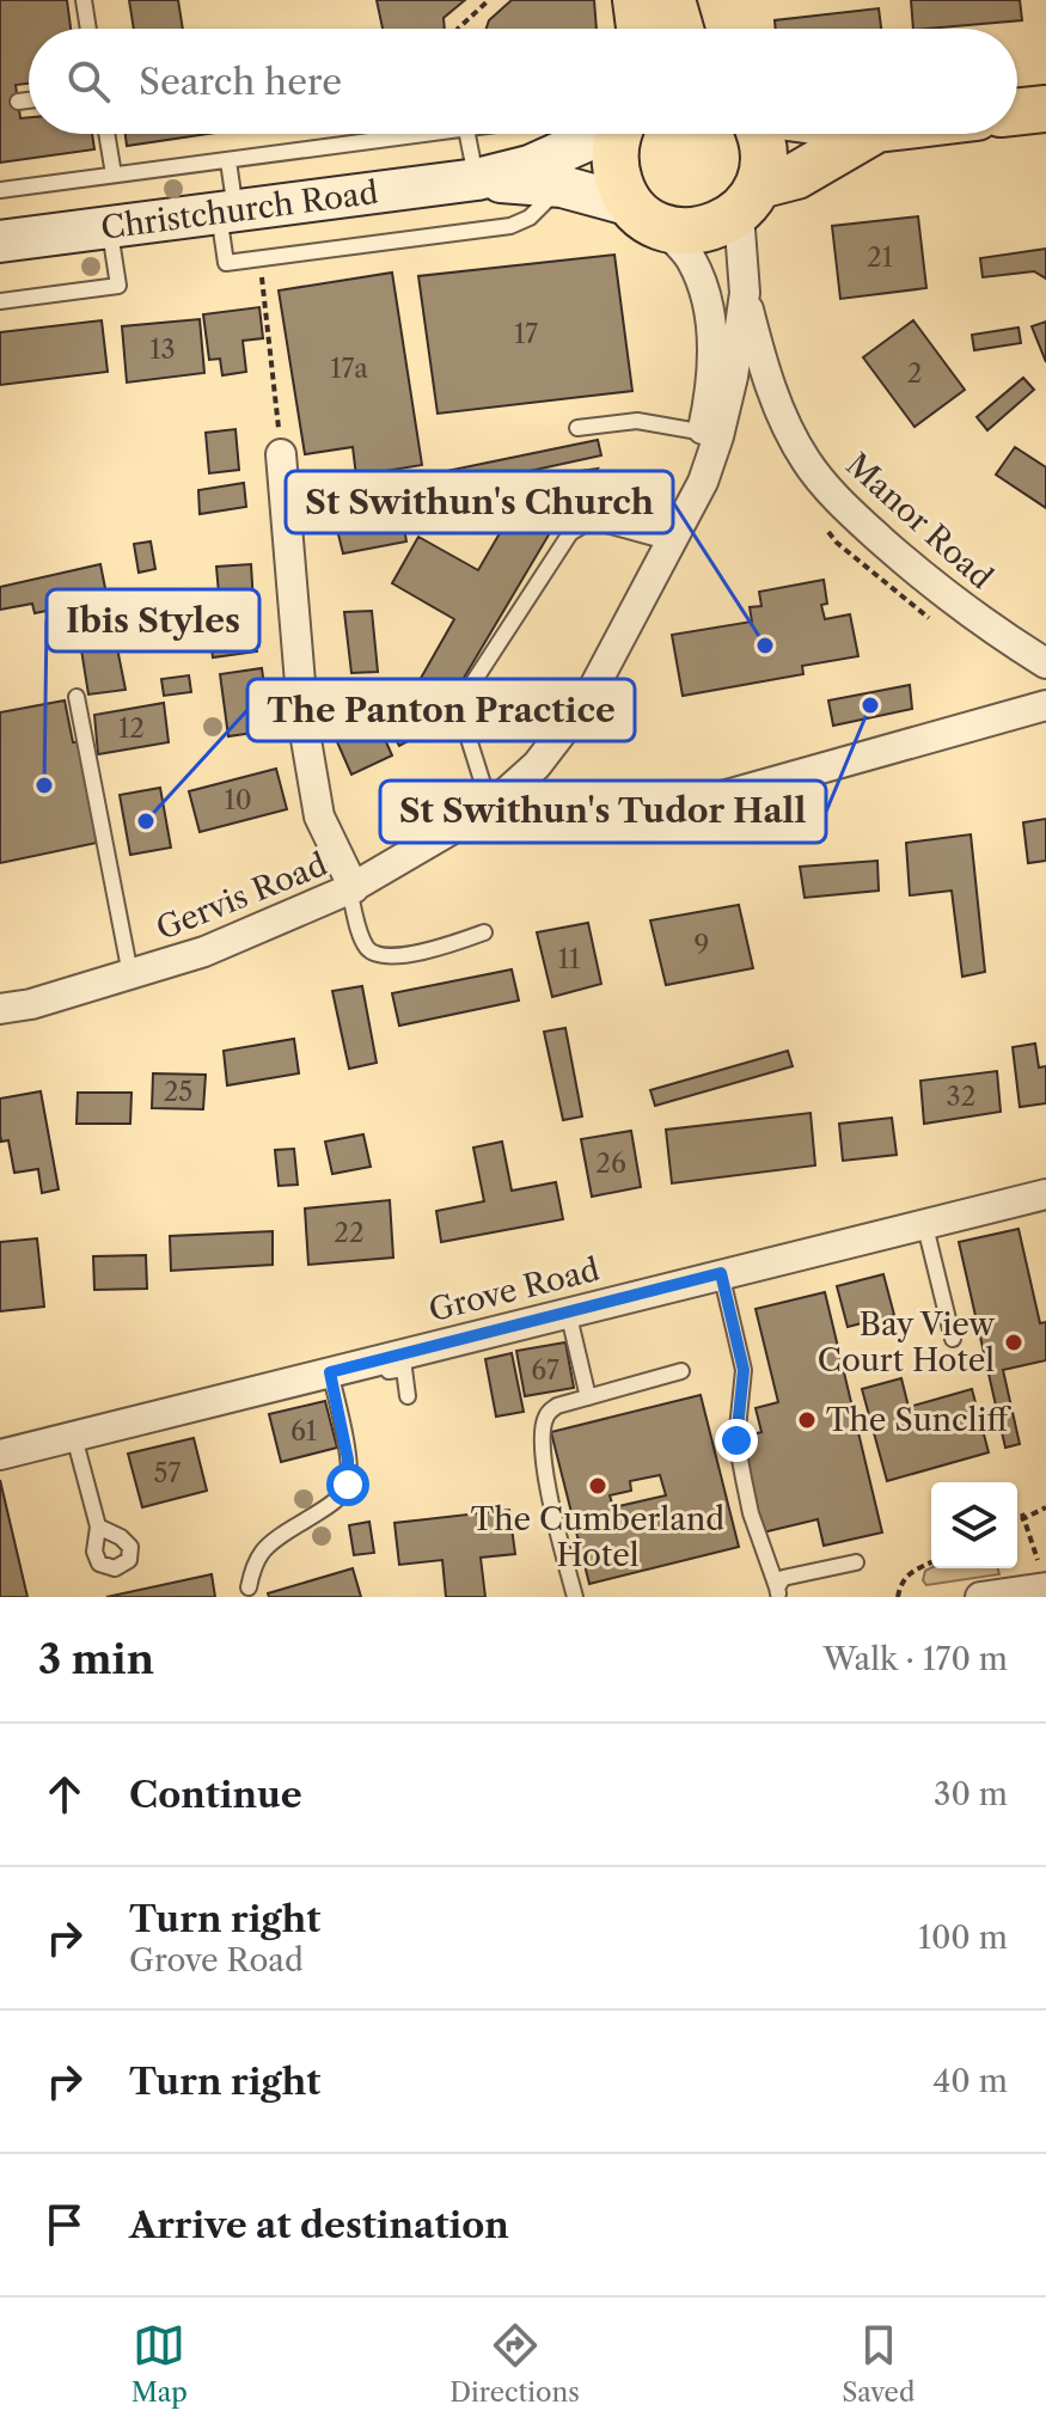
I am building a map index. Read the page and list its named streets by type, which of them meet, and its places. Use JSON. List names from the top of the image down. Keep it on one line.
{"streets":{"main road":["Christchurch Road"],"street":["Manor Road","Gervis Road","Grove Road"]},"crossings":[["Christchurch Road","Gervis Road"],["Manor Road","Gervis Road"]],"places":["St Swithun's Church","St Swithun's Tudor Hall","Ibis Styles","The Panton Practice","Bay View Court Hotel","The Suncliff","The Cumberland Hotel"],"house_numbers":["21","17","13","17a","2","12","10","9","11","25","32","26","22","67","61","57"],"page":{"search":"Search here","heading":["3 min","Walk · 170 m"],"list":[["Continue","30 m"],["Turn right","Grove Road","100 m"],["Turn right","40 m"],"Arrive at destination"],"nav":["Map","Directions","Saved"]}}
